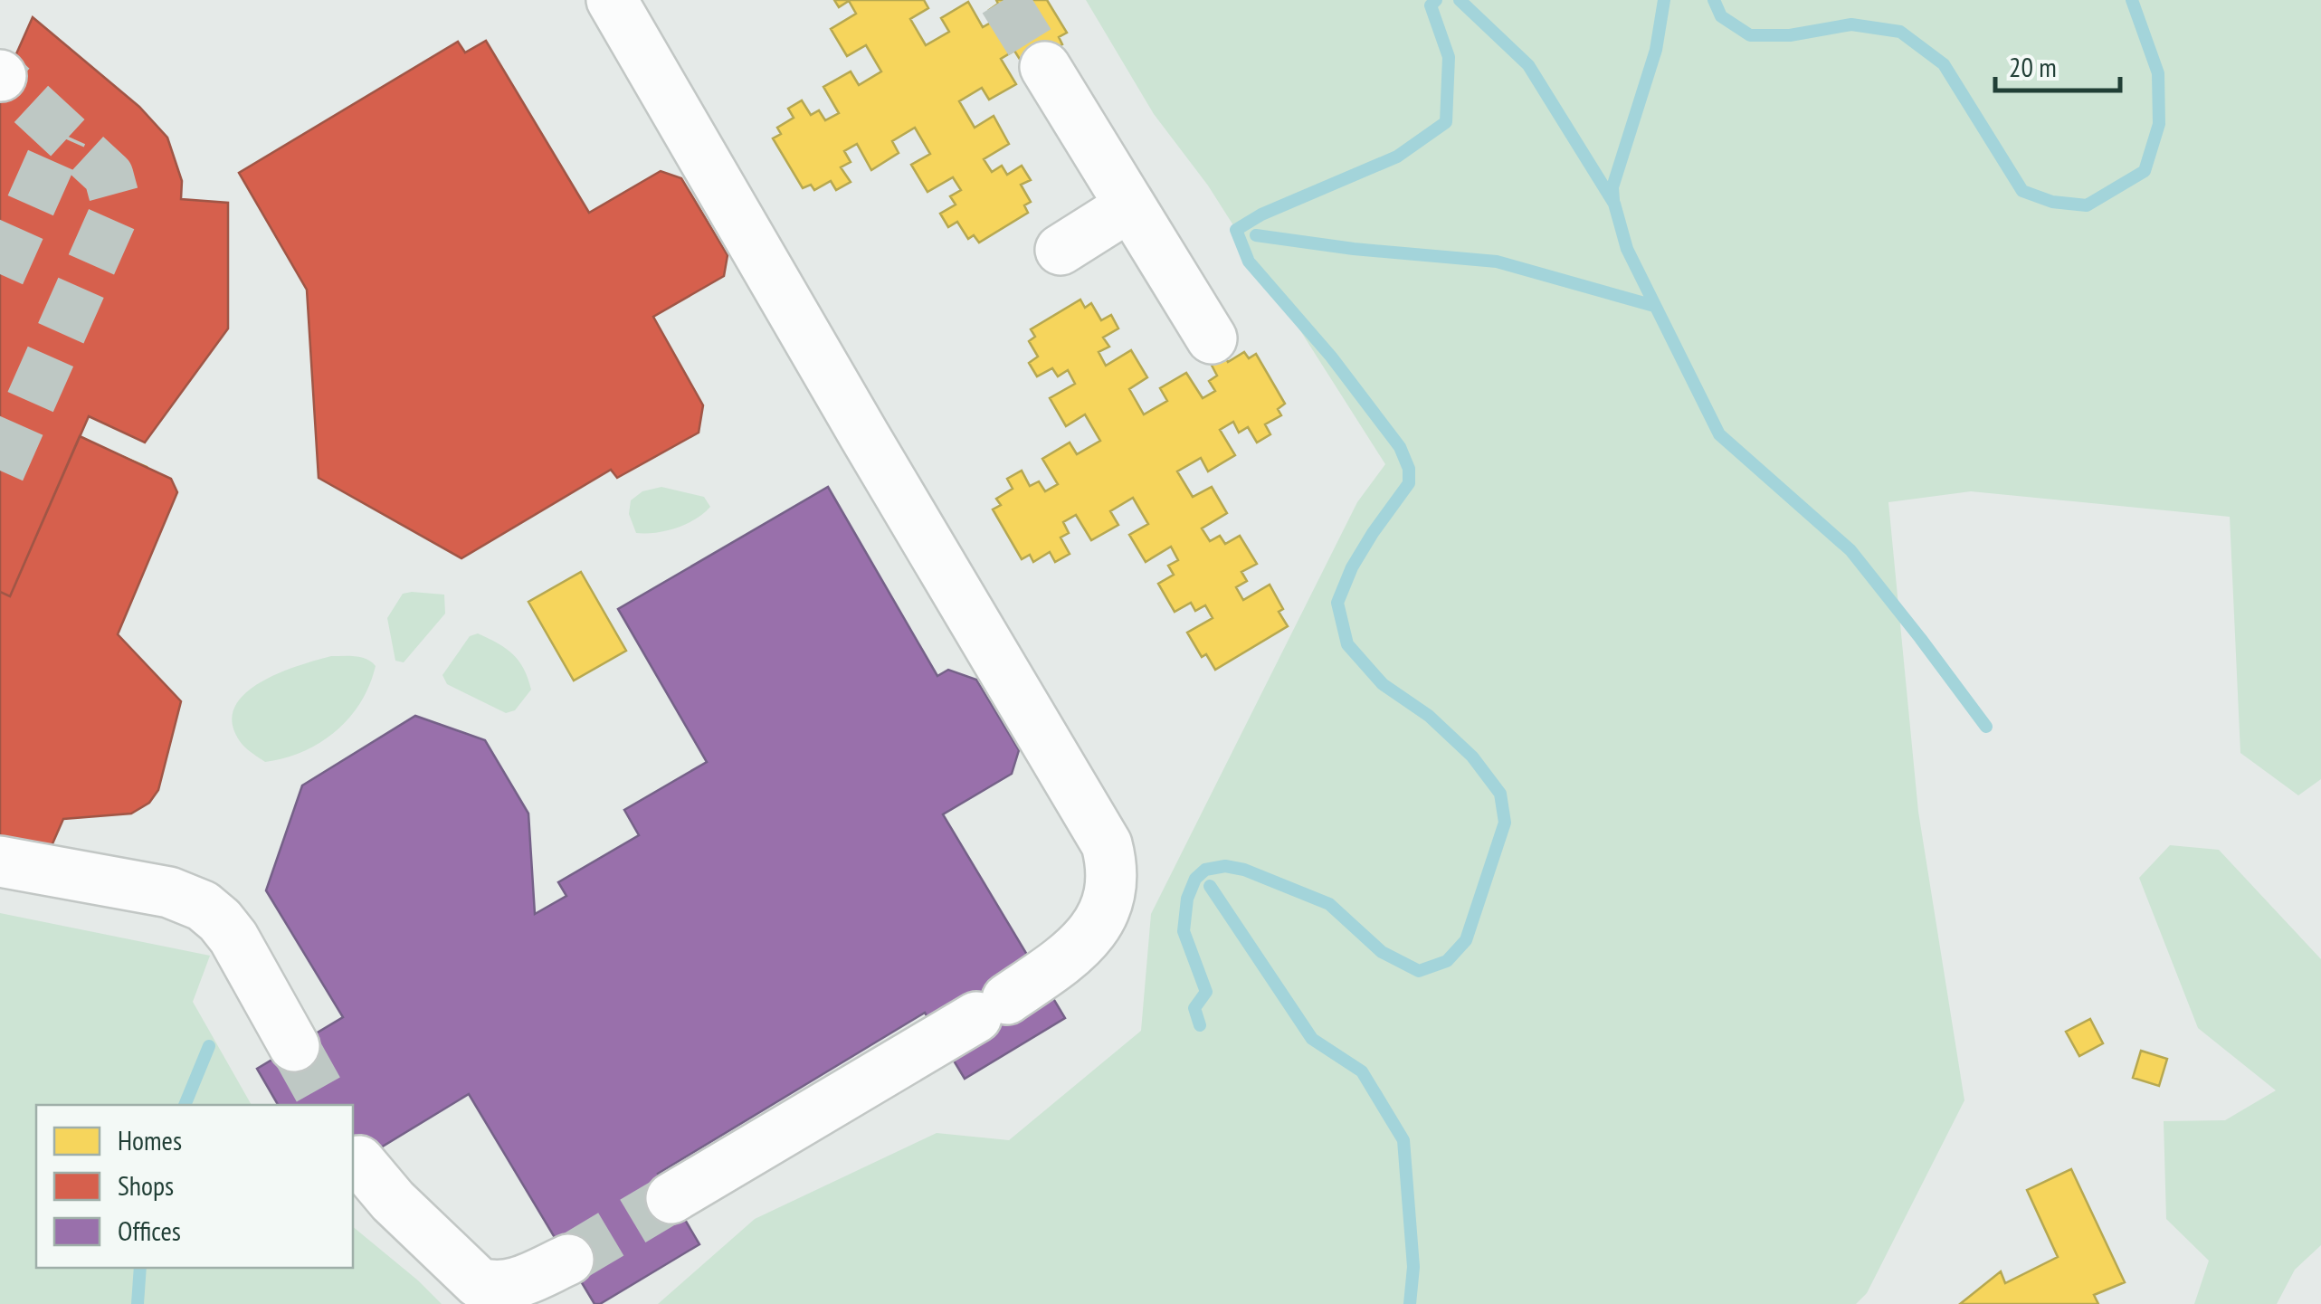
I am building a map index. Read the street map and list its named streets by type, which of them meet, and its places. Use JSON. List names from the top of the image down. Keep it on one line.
{"legend":["Homes","Shops","Offices"],"scale_bar":"20 m"}
